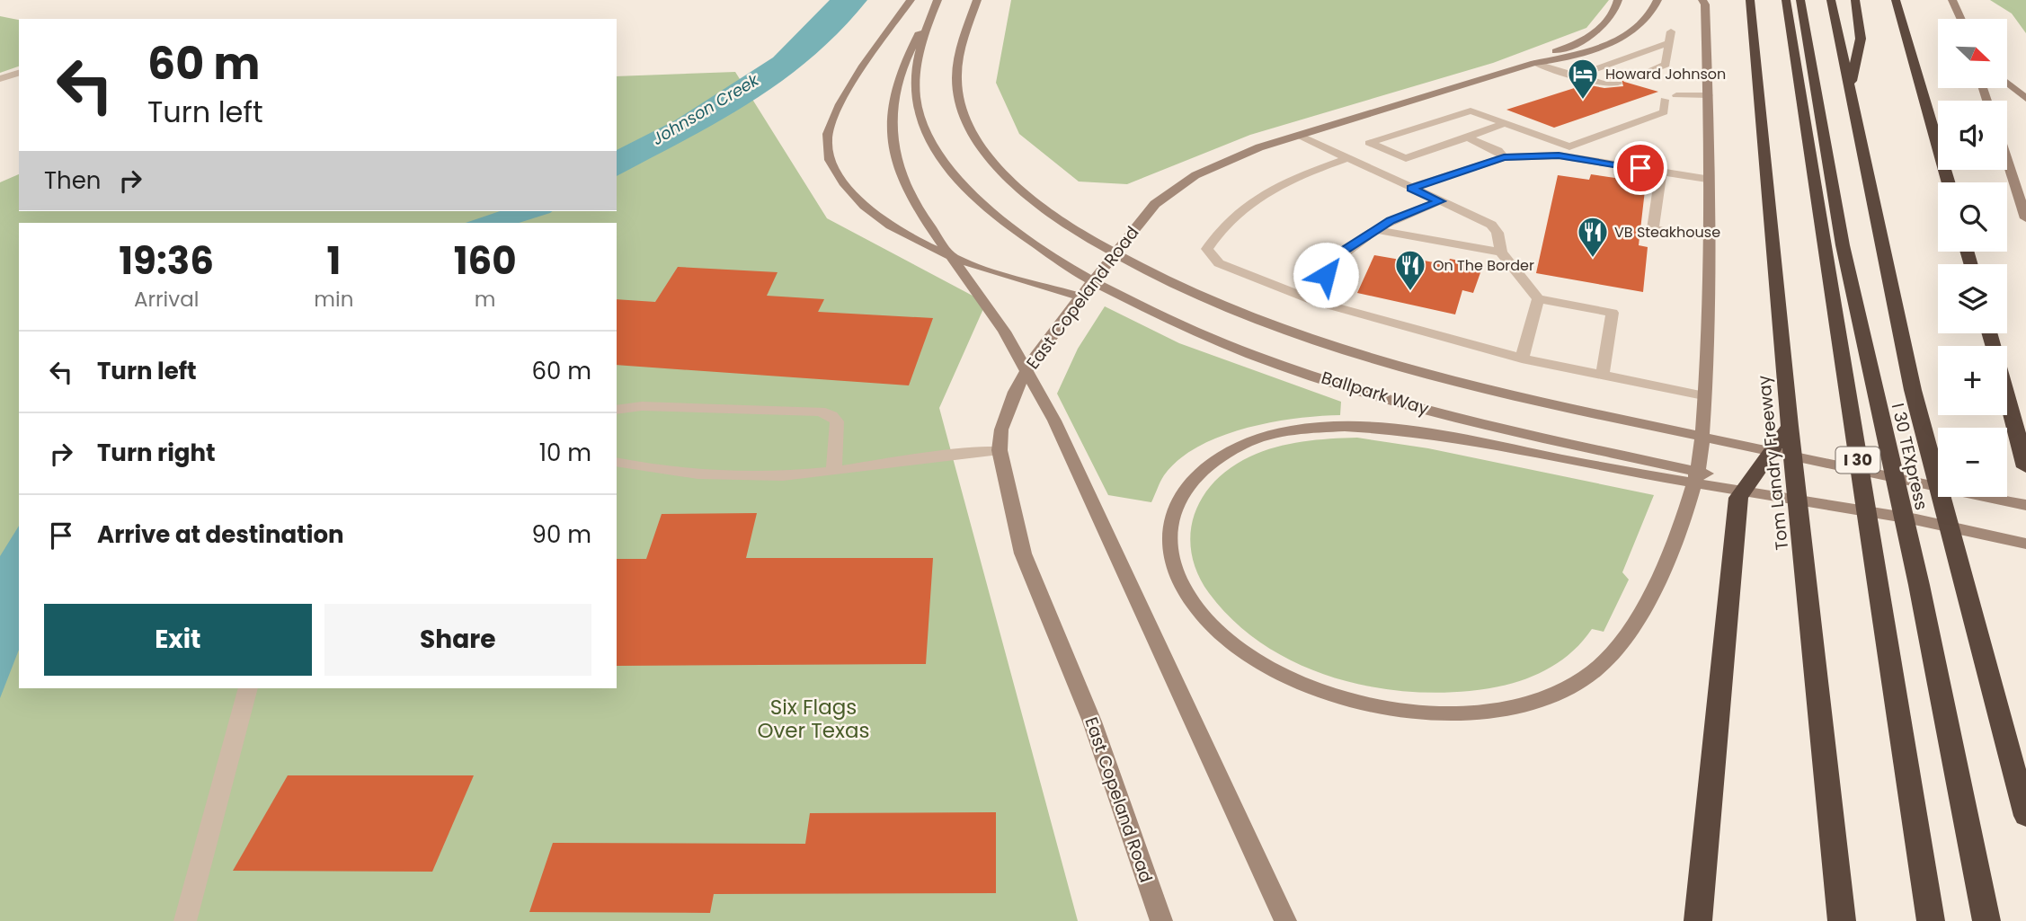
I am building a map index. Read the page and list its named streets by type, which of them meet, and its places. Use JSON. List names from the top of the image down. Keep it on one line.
{"streets":{"highway":["I 30 TEXpress","I 30","Tom Landry Freeway"],"main road":["East Copeland Road","Ballpark Way"]},"water":["Johnson Creek"],"parks":["Six Flags Over Texas"],"places":{"hotel":["Howard Johnson"],"restaurant":["VB Steakhouse","On The Border"]},"north":"bottom right","page":{"map_buttons":["+","−"],"turn":["60 m","Turn left"],"then":"Then","eta":["19:36","Arrival","1","min","160","m"],"list":[{"name":"Turn left","value":"60 m"},{"name":"Turn right","value":"10 m"},{"name":"Arrive at destination","value":"90 m"}],"buttons":["Exit","Share"]}}
